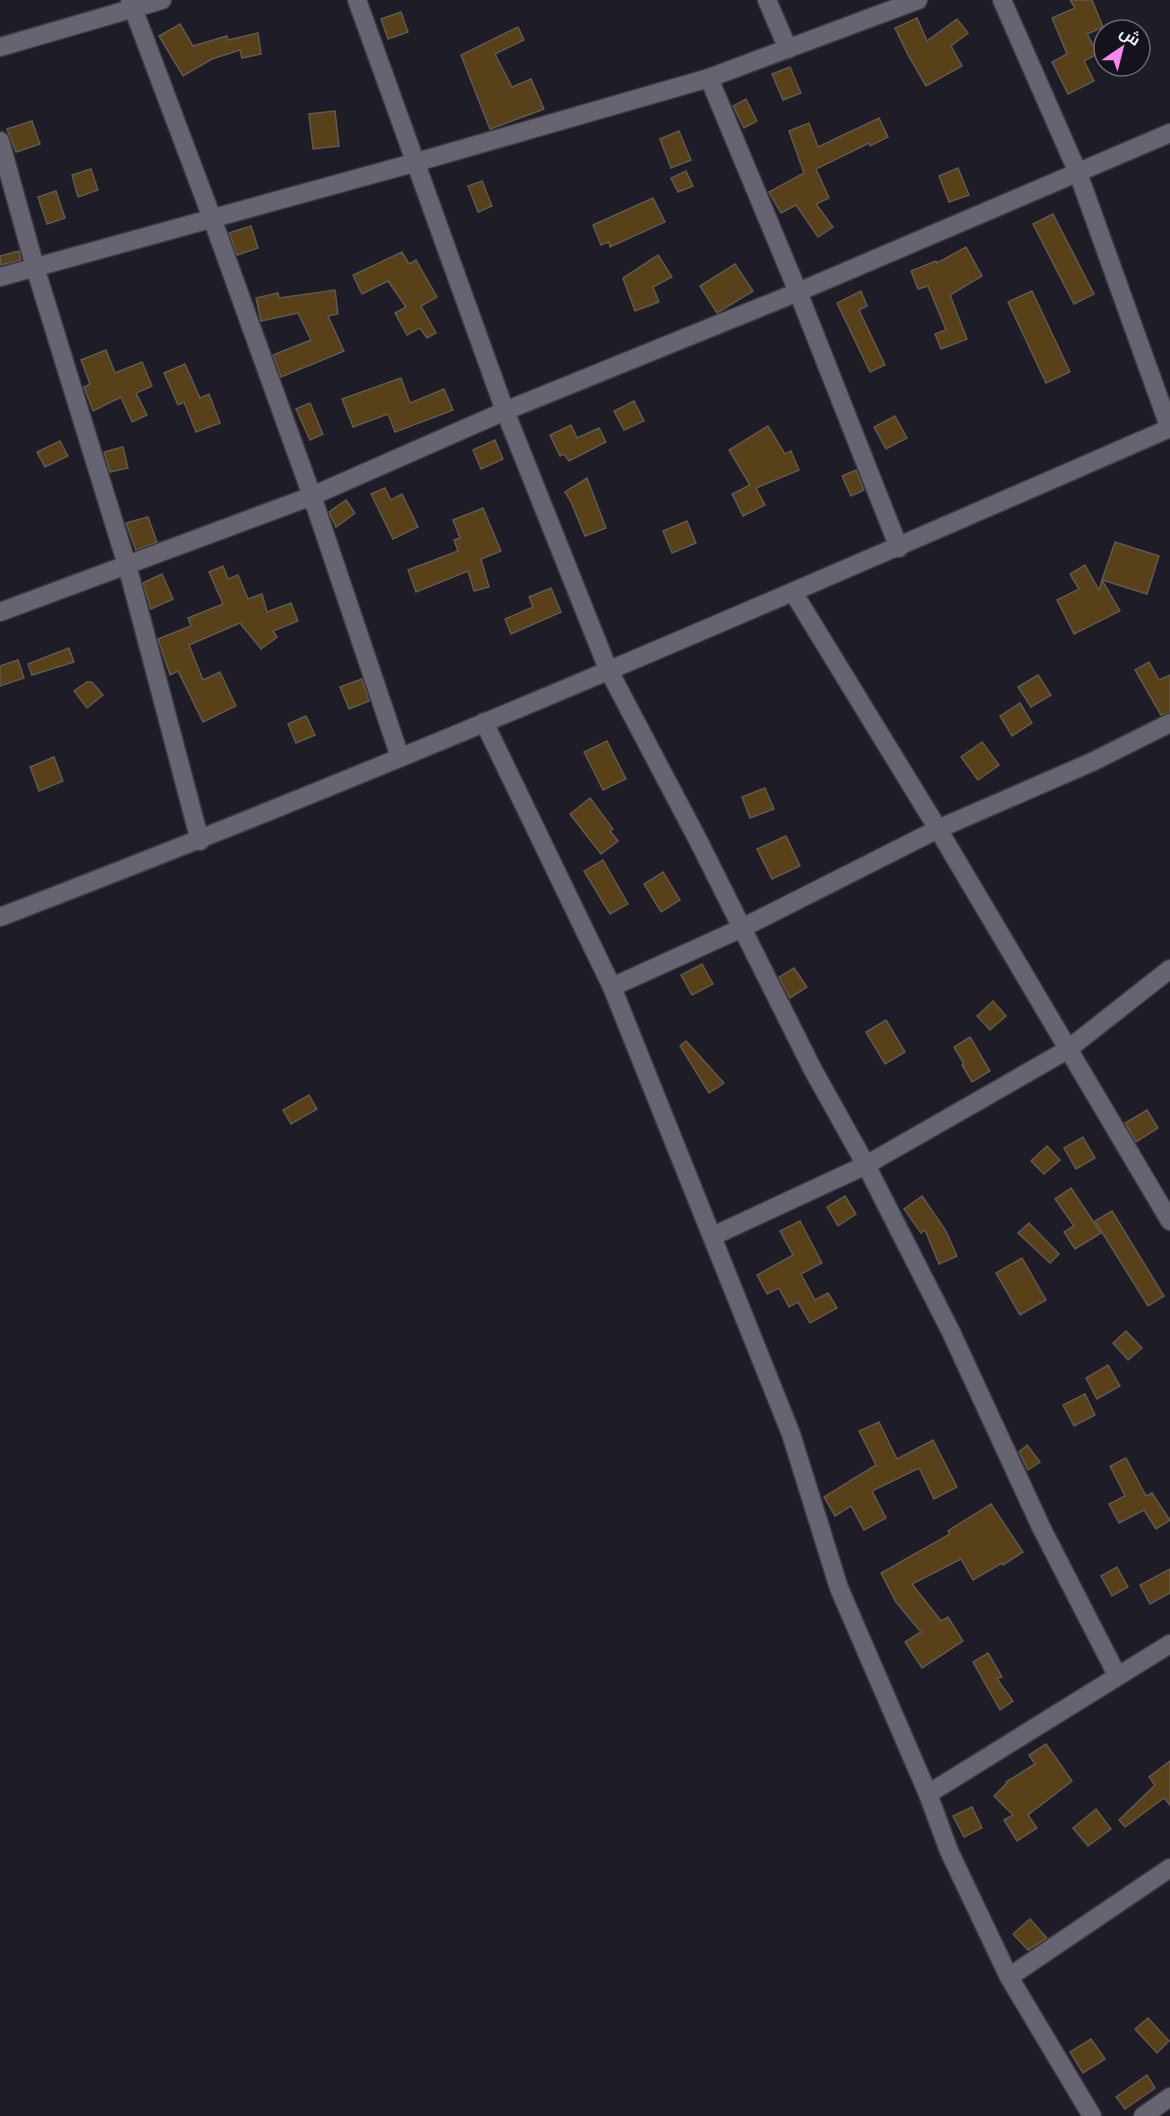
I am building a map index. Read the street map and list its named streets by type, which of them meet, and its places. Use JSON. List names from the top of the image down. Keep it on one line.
{"north":"top right"}
